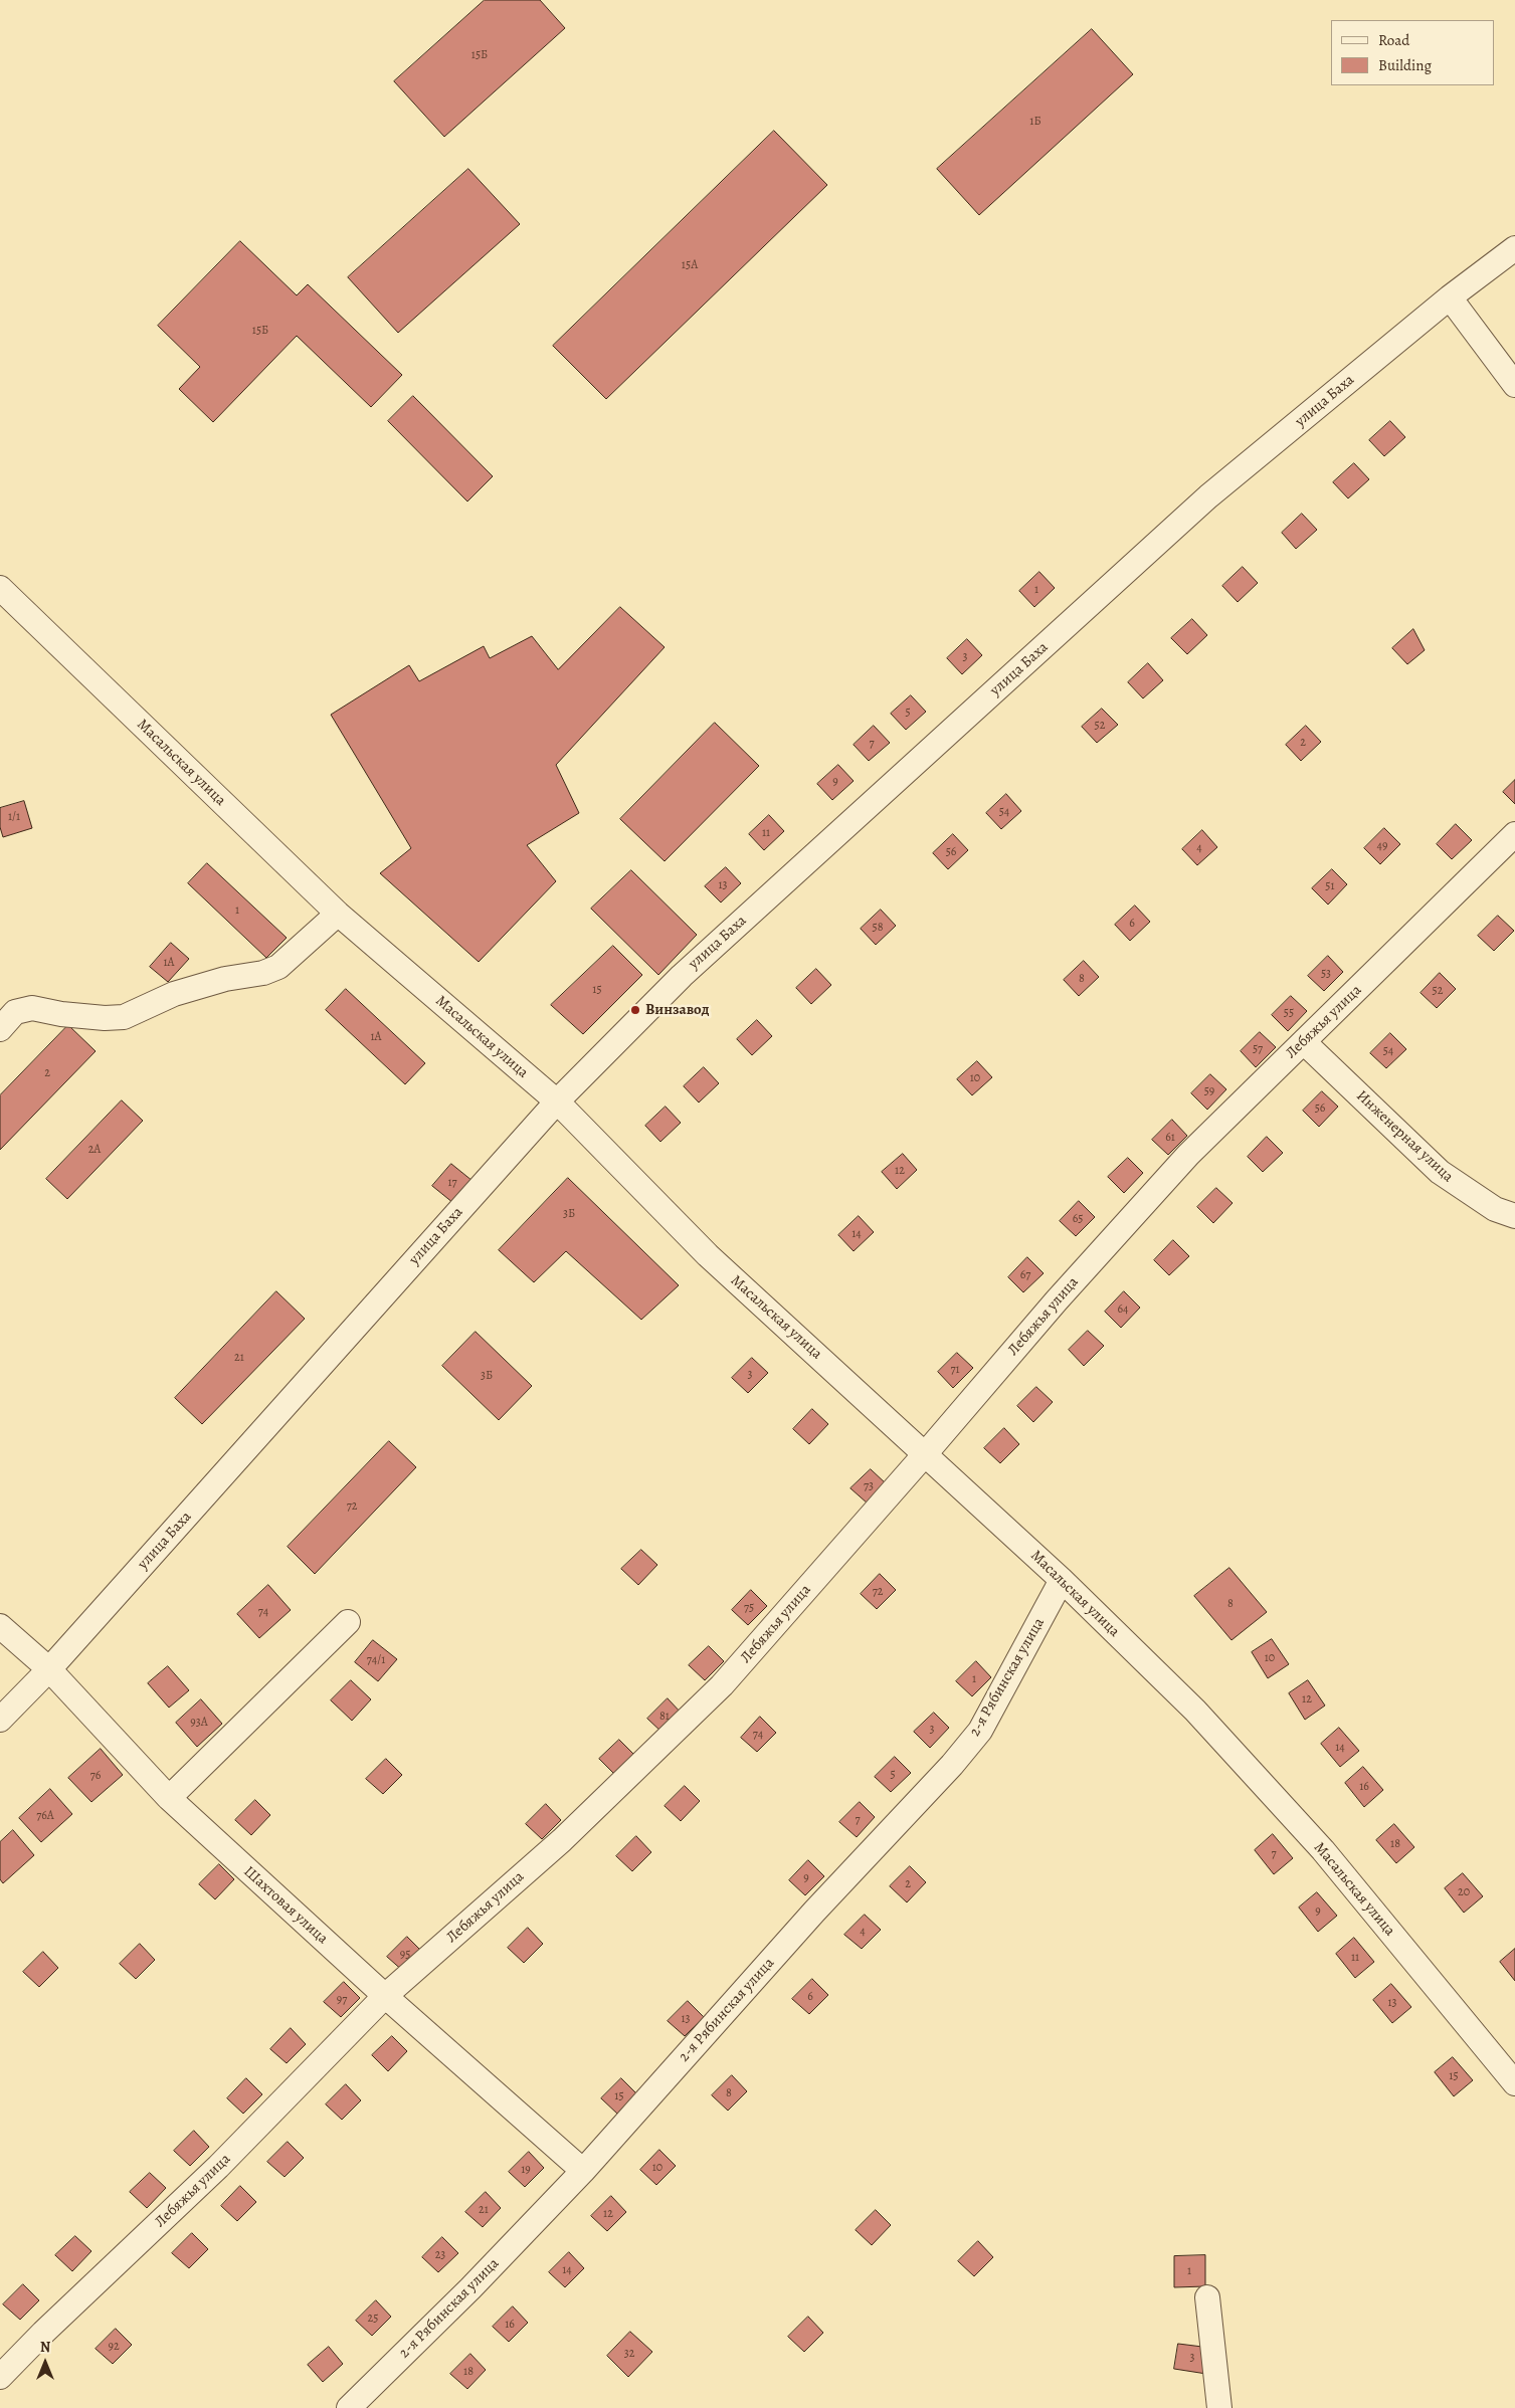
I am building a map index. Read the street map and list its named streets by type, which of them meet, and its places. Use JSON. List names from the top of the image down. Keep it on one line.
{"streets":{"street":["улица Баха","Масальская улица","Лебяжья улица","Инженерная улица","2-я Рябинская улица","Шахтовая улица"]},"crossings":[["улица Баха","Масальская улица"],["улица Баха","Шахтовая улица"],["Масальская улица","Лебяжья улица"],["Масальская улица","2-я Рябинская улица"],["Лебяжья улица","Инженерная улица"],["Лебяжья улица","Шахтовая улица"],["2-я Рябинская улица","Шахтовая улица"]],"places":["Винзавод"],"house_numbers":["15Б","1Б","15А","15Б","1","3","5","52","2","7","9","54","1/1","11","49","4","56","13","51","1","6","58","1А","53","8","15","52","55","1А","57","54","2","10","59","56","61","2А","12","17","3Б","65","14","67","64","21","71","3","3Б","73","72","72","8","75","74","10","74/1","1","12","81","93А","3","74","14","5","76","16","76А","7","18","7","9","2","20","9","4","95","11","6","97","13","13","15","8","15","10","19","21","12","23","14","1","25","16","92","32","3","18"],"legend":["Road","Building"],"north":"top"}
